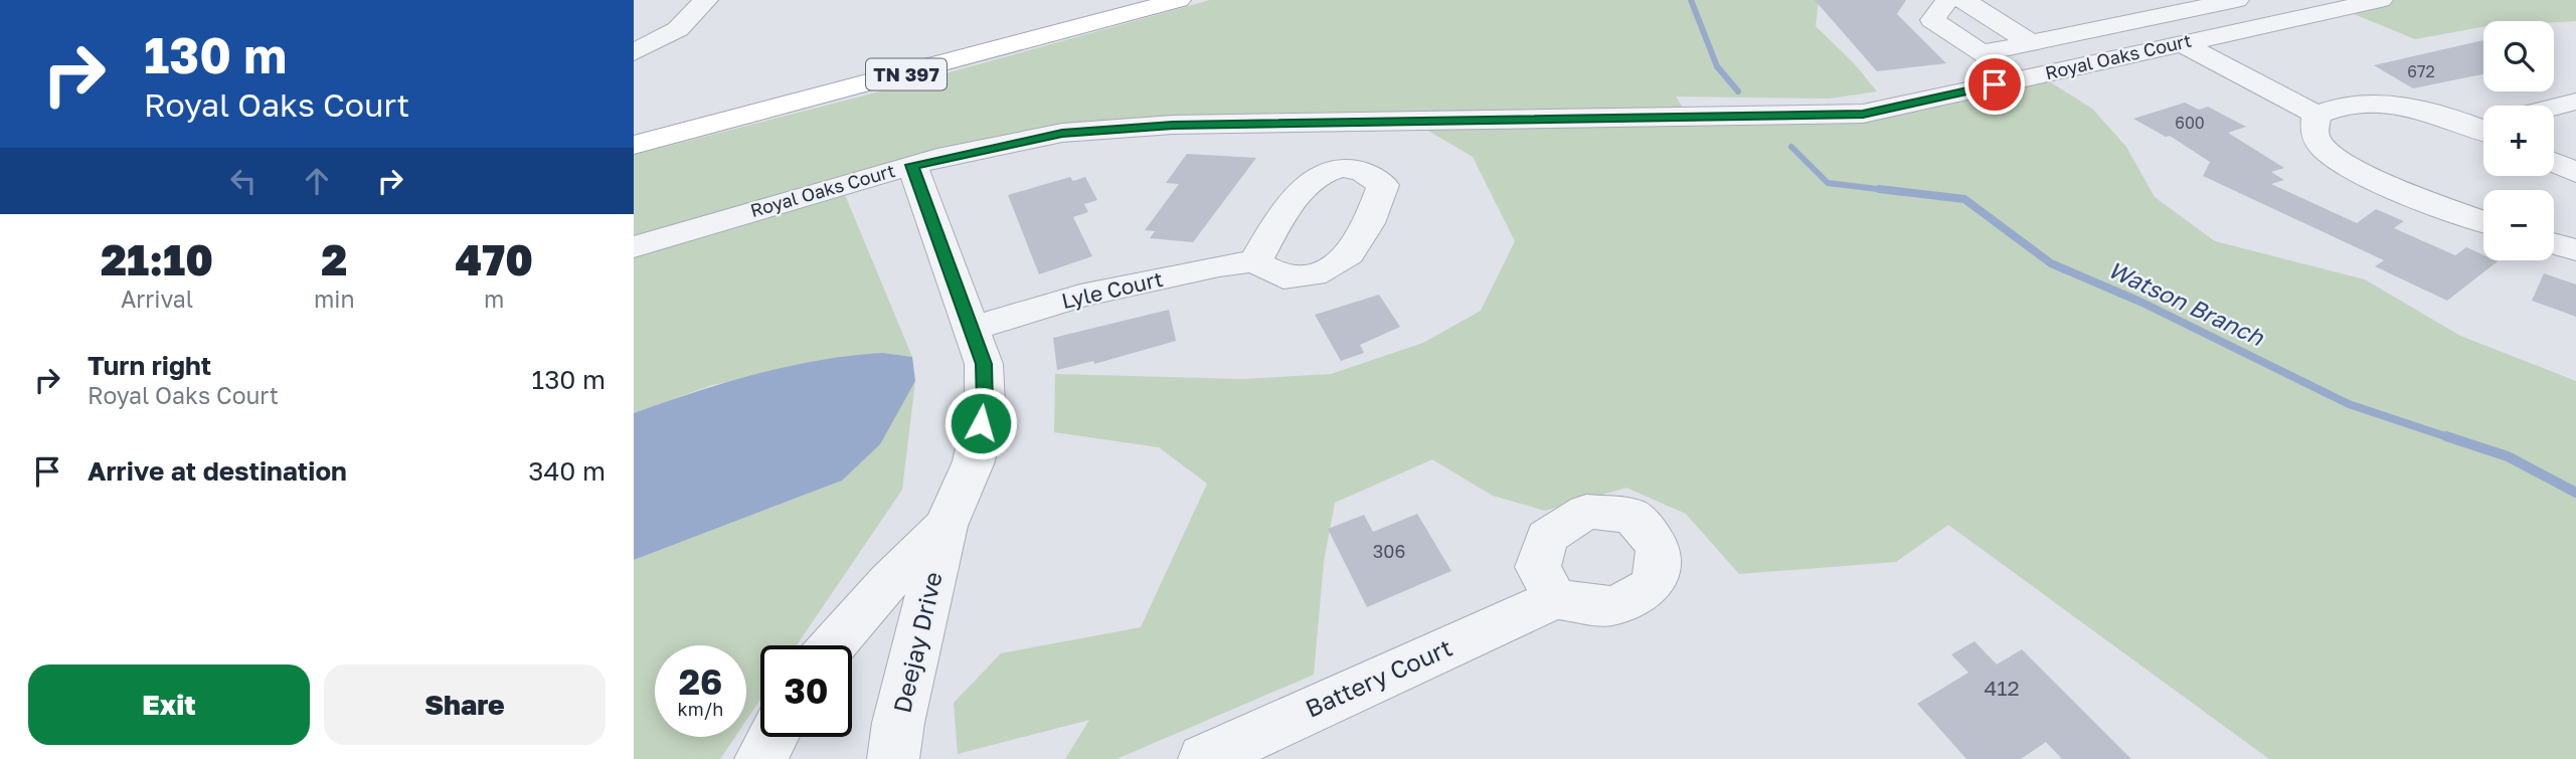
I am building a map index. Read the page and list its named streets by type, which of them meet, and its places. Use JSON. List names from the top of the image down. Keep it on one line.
{"streets":{"main road":["TN 397"],"street":["Royal Oaks Court","Lyle Court","Deejay Drive","Battery Court"]},"crossings":[["Royal Oaks Court","Deejay Drive"],["Lyle Court","Deejay Drive"]],"water":["Watson Branch"],"house_numbers":["672","600","306","412"],"page":{"turn":["130 m","Royal Oaks Court"],"map_buttons":["+","−"],"eta":["21:10","Arrival","2","min","470","m"],"list":[{"name":"Turn right","note":"Royal Oaks Court","value":"130 m"},{"name":"Arrive at destination","value":"340 m"}],"speed":"26 km/h","limit":"30","buttons":["Exit","Share"]}}
